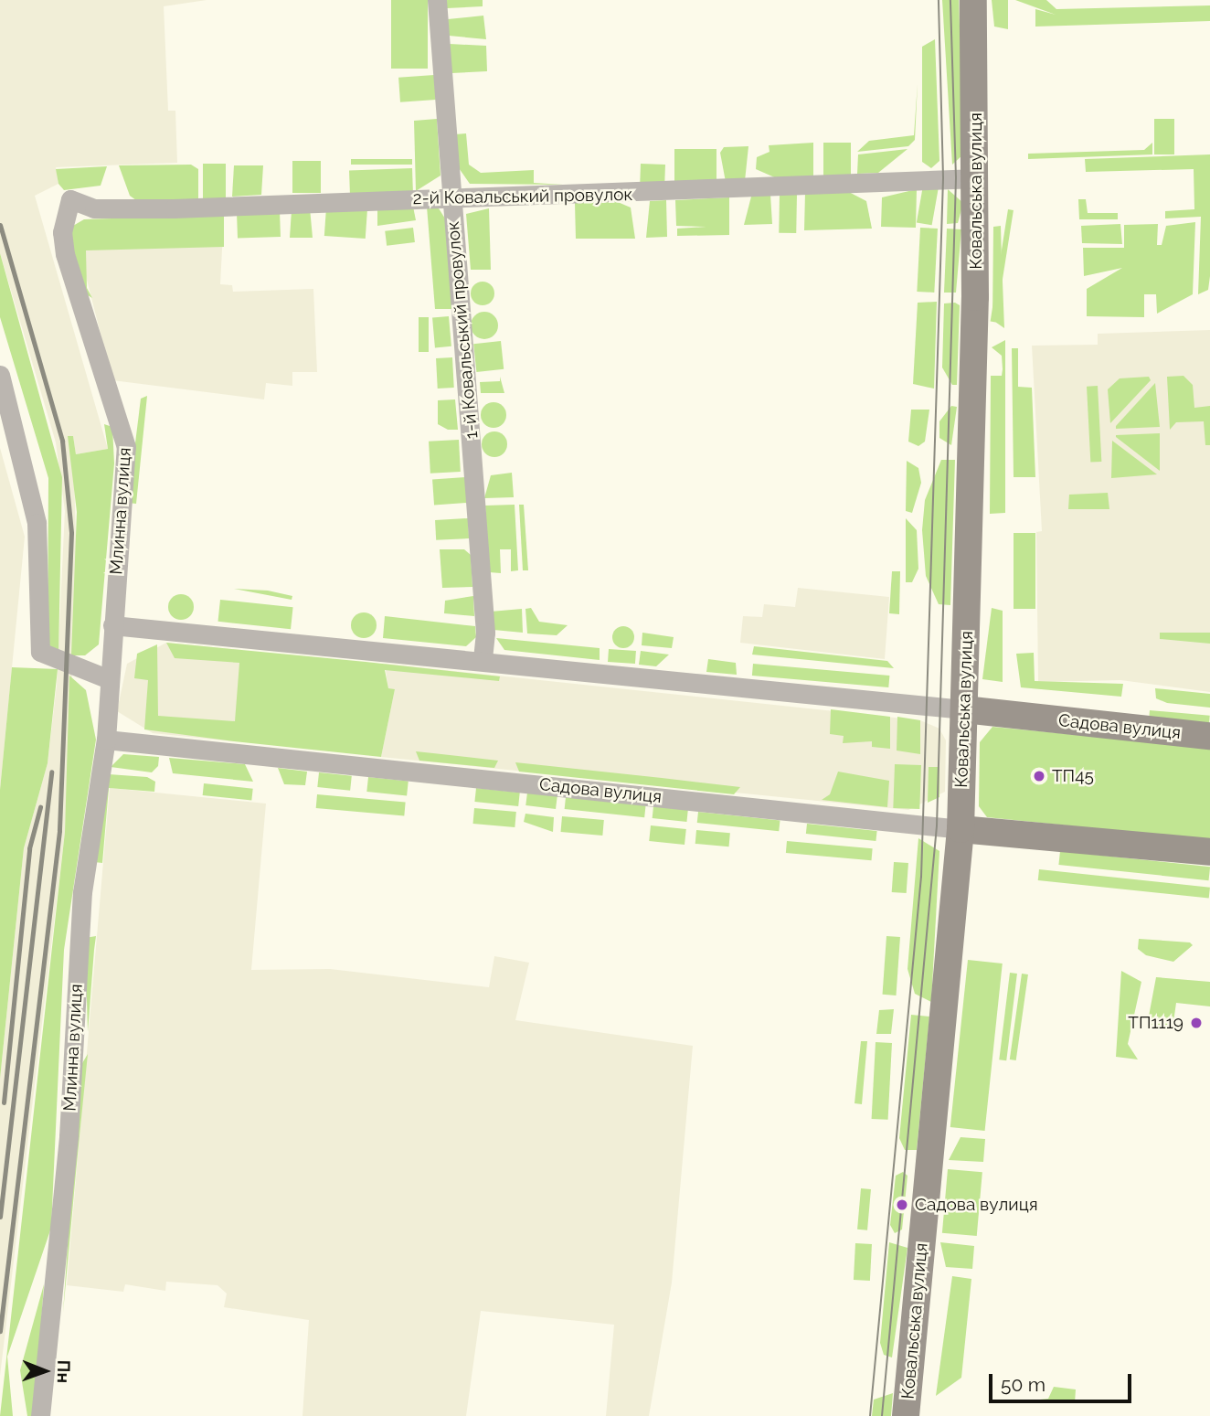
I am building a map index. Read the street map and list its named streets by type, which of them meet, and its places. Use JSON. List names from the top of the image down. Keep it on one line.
{"streets":{"street":["Ковальська вулиця","2-й Ковальський провулок","1-й Ковальський провулок","Млинна вулиця","Садова вулиця"]},"crossings":[["Ковальська вулиця","2-й Ковальський провулок"],["Ковальська вулиця","Садова вулиця"],["2-й Ковальський провулок","1-й Ковальський провулок"],["2-й Ковальський провулок","Млинна вулиця"],["1-й Ковальський провулок","Садова вулиця"],["Млинна вулиця","Садова вулиця"]],"places":["ТП45","ТП1119","Садова вулиця"],"scale_bar":"50 m","north":"right"}
